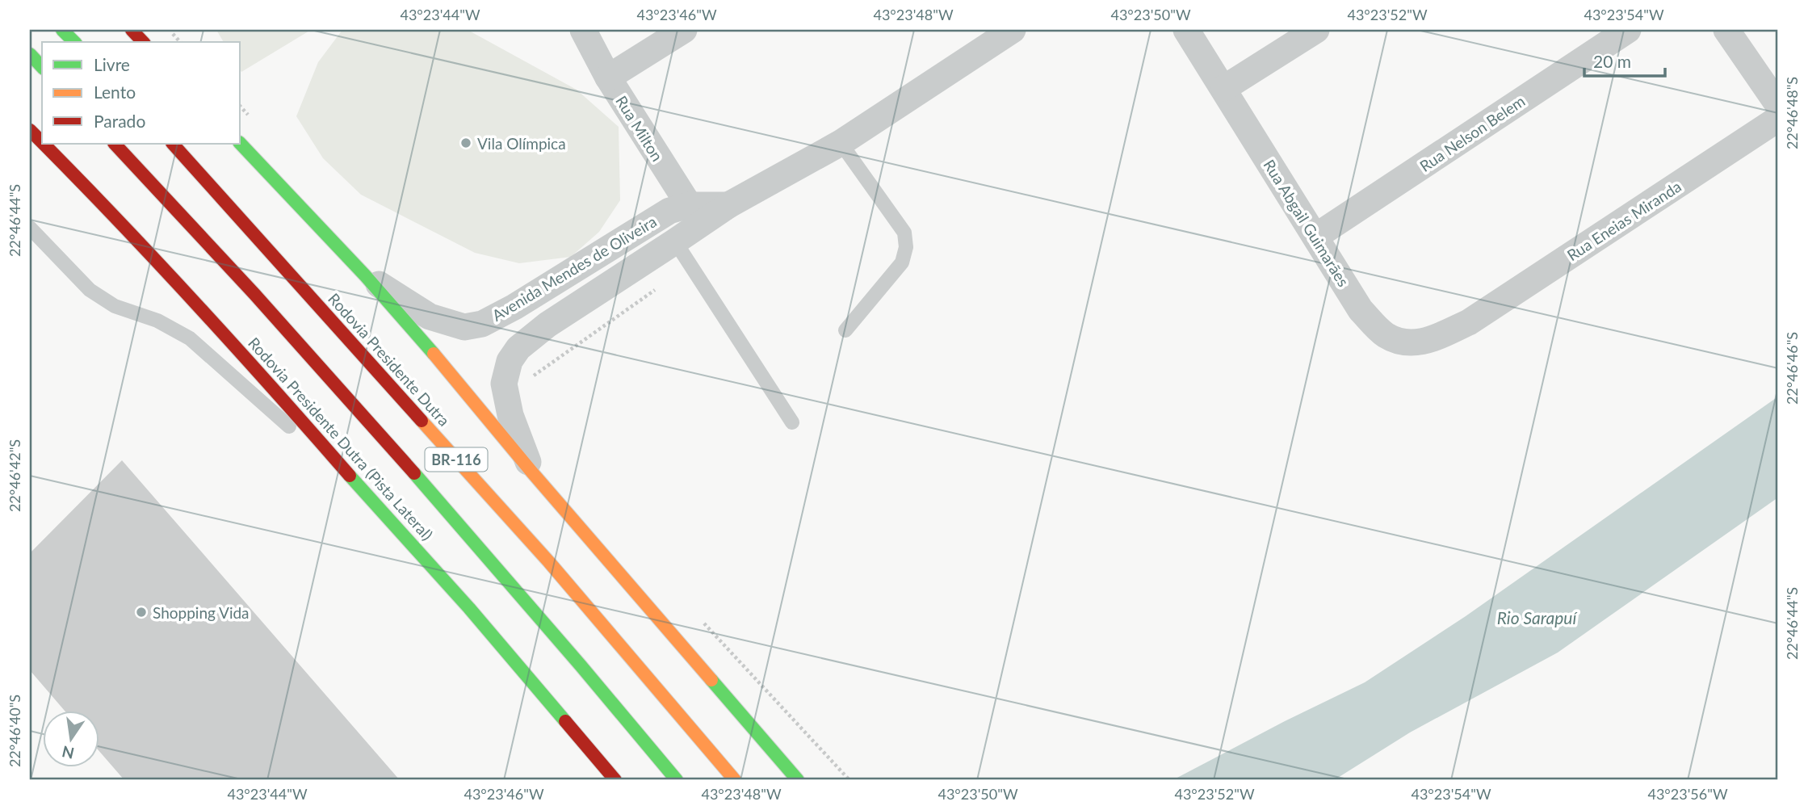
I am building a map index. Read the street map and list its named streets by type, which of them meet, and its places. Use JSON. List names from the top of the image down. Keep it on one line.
{"streets":{"highway":["Rodovia Presidente Dutra","Rodovia Presidente Dutra (Pista Lateral)","BR-116"],"street":["Rua Milton","Rua Nelson Belem","Rua Eneias Miranda","Rua Abgail Guimarães","Avenida Mendes de Oliveira"]},"crossings":[["Rua Milton","Avenida Mendes de Oliveira"],["Rua Nelson Belem","Rua Abgail Guimarães"],["Rua Eneias Miranda","Rua Abgail Guimarães"],["Avenida Mendes de Oliveira","BR-116"]],"water":["Rio Sarapuí"],"places":["Vila Olímpica","Shopping Vida"],"legend":["Livre","Lento","Parado"],"scale_bar":"20 m","north":"bottom","coordinates":["43°23'44\"W","43°23'46\"W","43°23'48\"W","43°23'50\"W","43°23'52\"W","43°23'54\"W","22°46'48\"S","22°46'44\"S","22°46'46\"S","22°46'42\"S","22°46'40\"S","43°23'56\"W"]}
